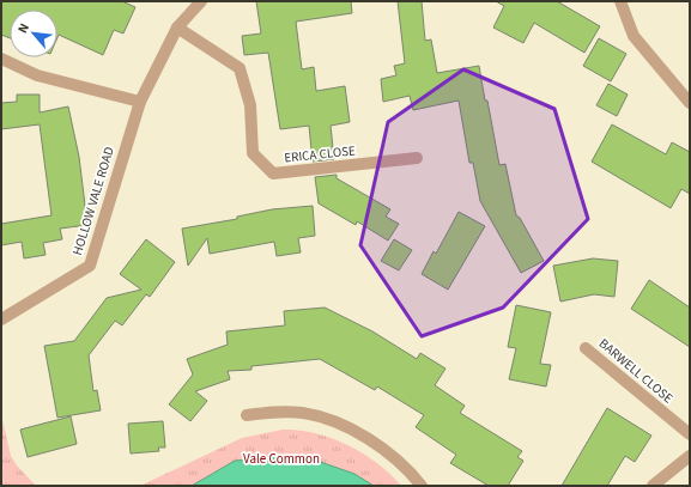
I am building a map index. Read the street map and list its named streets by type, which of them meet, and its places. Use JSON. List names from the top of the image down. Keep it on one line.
{"streets":{"street":["ERICA CLOSE","HOLLOW VALE ROAD","BARWELL CLOSE"]},"crossings":[["ERICA CLOSE","HOLLOW VALE ROAD"]],"parks":["Vale Common"],"north":"top left"}
